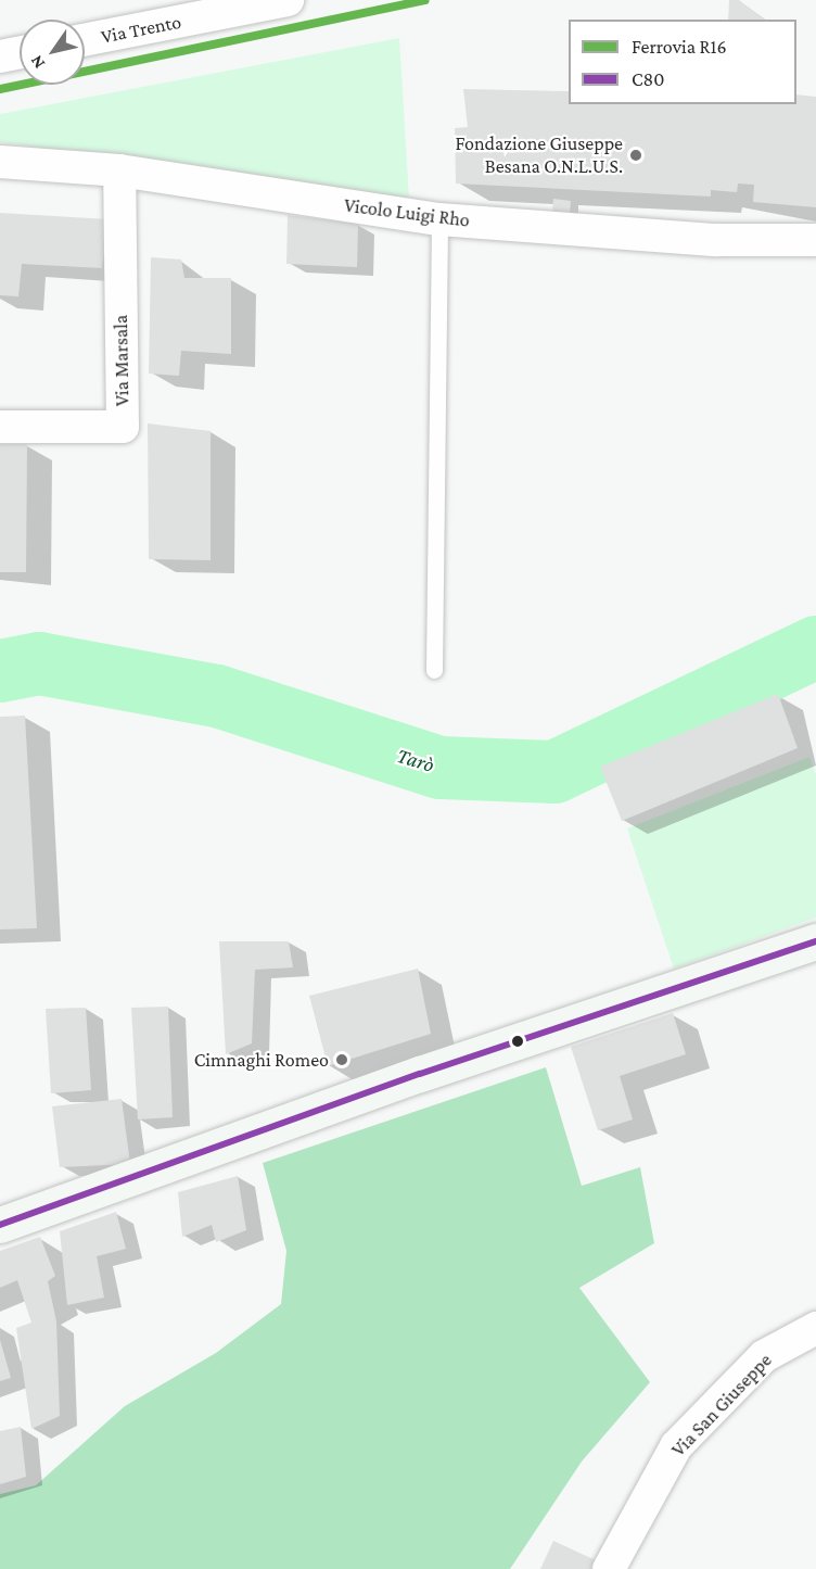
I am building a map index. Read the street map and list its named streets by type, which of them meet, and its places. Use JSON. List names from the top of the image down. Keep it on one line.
{"streets":{"street":["Via Trento","Vicolo Luigi Rho","Via Marsala","Via San Giuseppe"]},"crossings":[["Vicolo Luigi Rho","Via Marsala"]],"water":["Tarò"],"places":["Fondazione Giuseppe Besana O.N.L.U.S.","Cimnaghi Romeo"],"lines":["rail line R16","transit line C80"],"legend":["Ferrovia R16","C80"],"north":"bottom left"}
